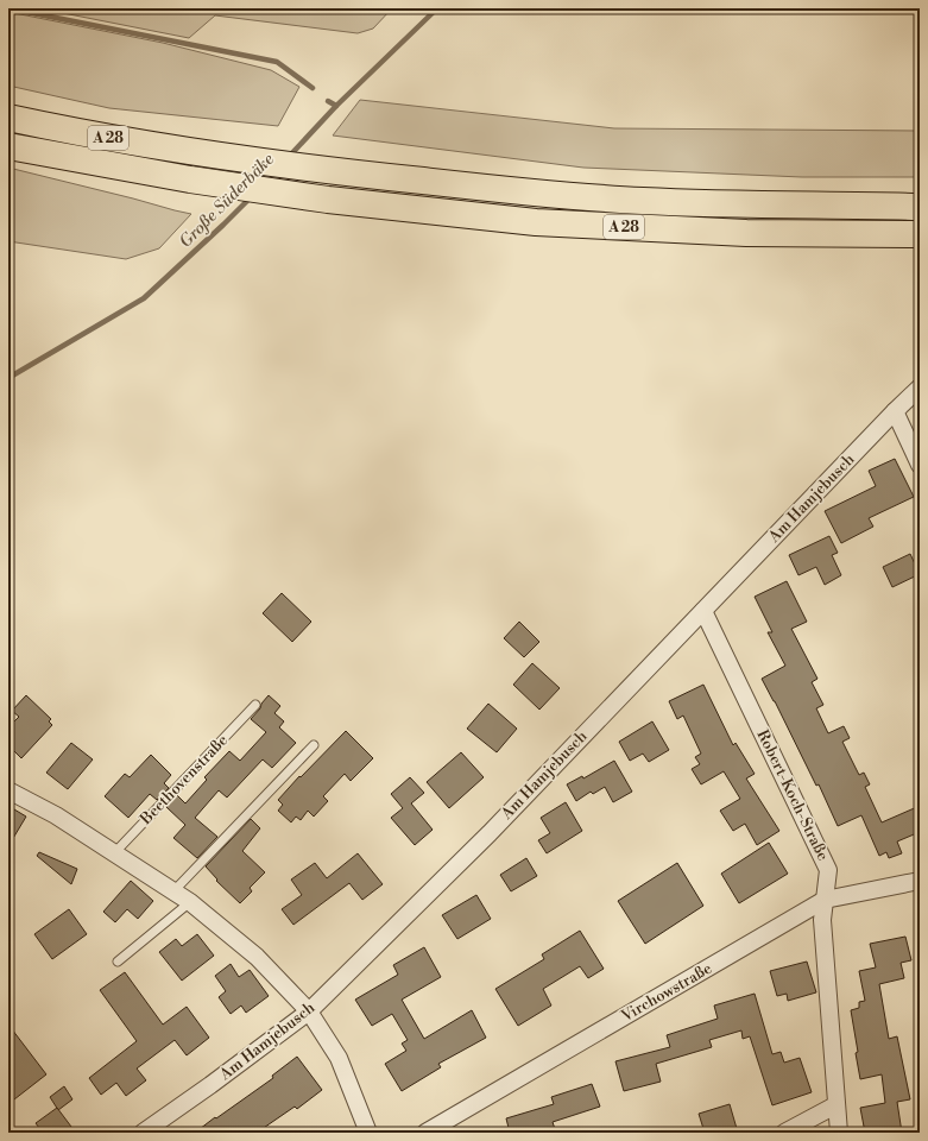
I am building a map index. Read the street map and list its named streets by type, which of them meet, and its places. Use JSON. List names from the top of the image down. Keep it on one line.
{"streets":{"highway":["A 28"],"street":["Am Hamjebusch","Robert-Koch-Straße","Virchowstraße"],"lane":["Beethovenstraße"]},"crossings":[["Am Hamjebusch","Robert-Koch-Straße"],["Robert-Koch-Straße","Virchowstraße"]],"water":["Große Süderbäke"]}
